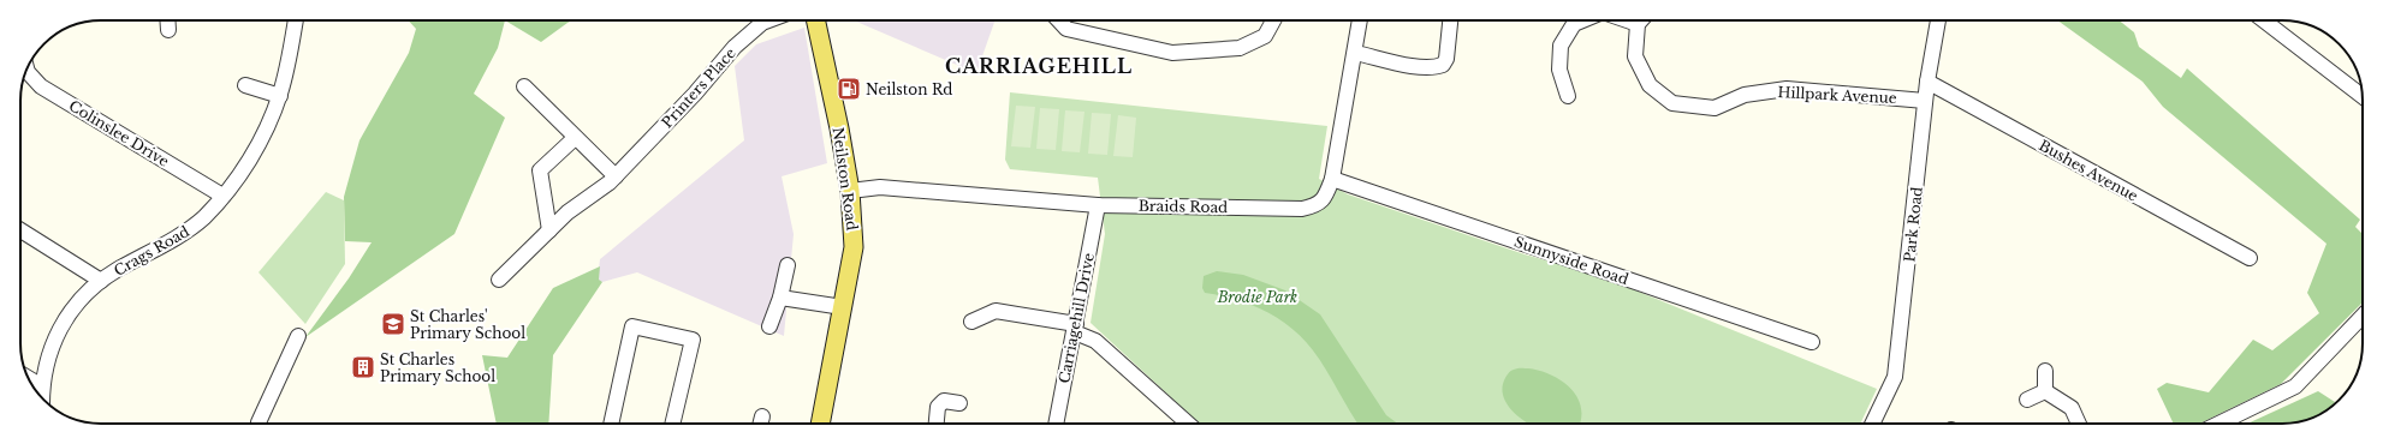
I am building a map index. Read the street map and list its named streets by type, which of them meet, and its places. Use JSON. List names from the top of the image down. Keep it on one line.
{"streets":{"main road":["Neilston Road"],"street":["Printers Place","Hillpark Avenue","Colinslee Drive","Bushes Avenue","Braids Road","Park Road","Crags Road","Sunnyside Road","Carriagehill Drive"]},"crossings":[["Hillpark Avenue","Park Road"],["Colinslee Drive","Crags Road"],["Bushes Avenue","Park Road"],["Neilston Road","Braids Road"],["Braids Road","Sunnyside Road"],["Braids Road","Carriagehill Drive"]],"districts":["CARRIAGEHILL"],"parks":["Brodie Park"],"places":{"fuel station":["Neilston Rd"],"school or university":["St Charles' Primary School"],"building":["St Charles Primary School"]}}
